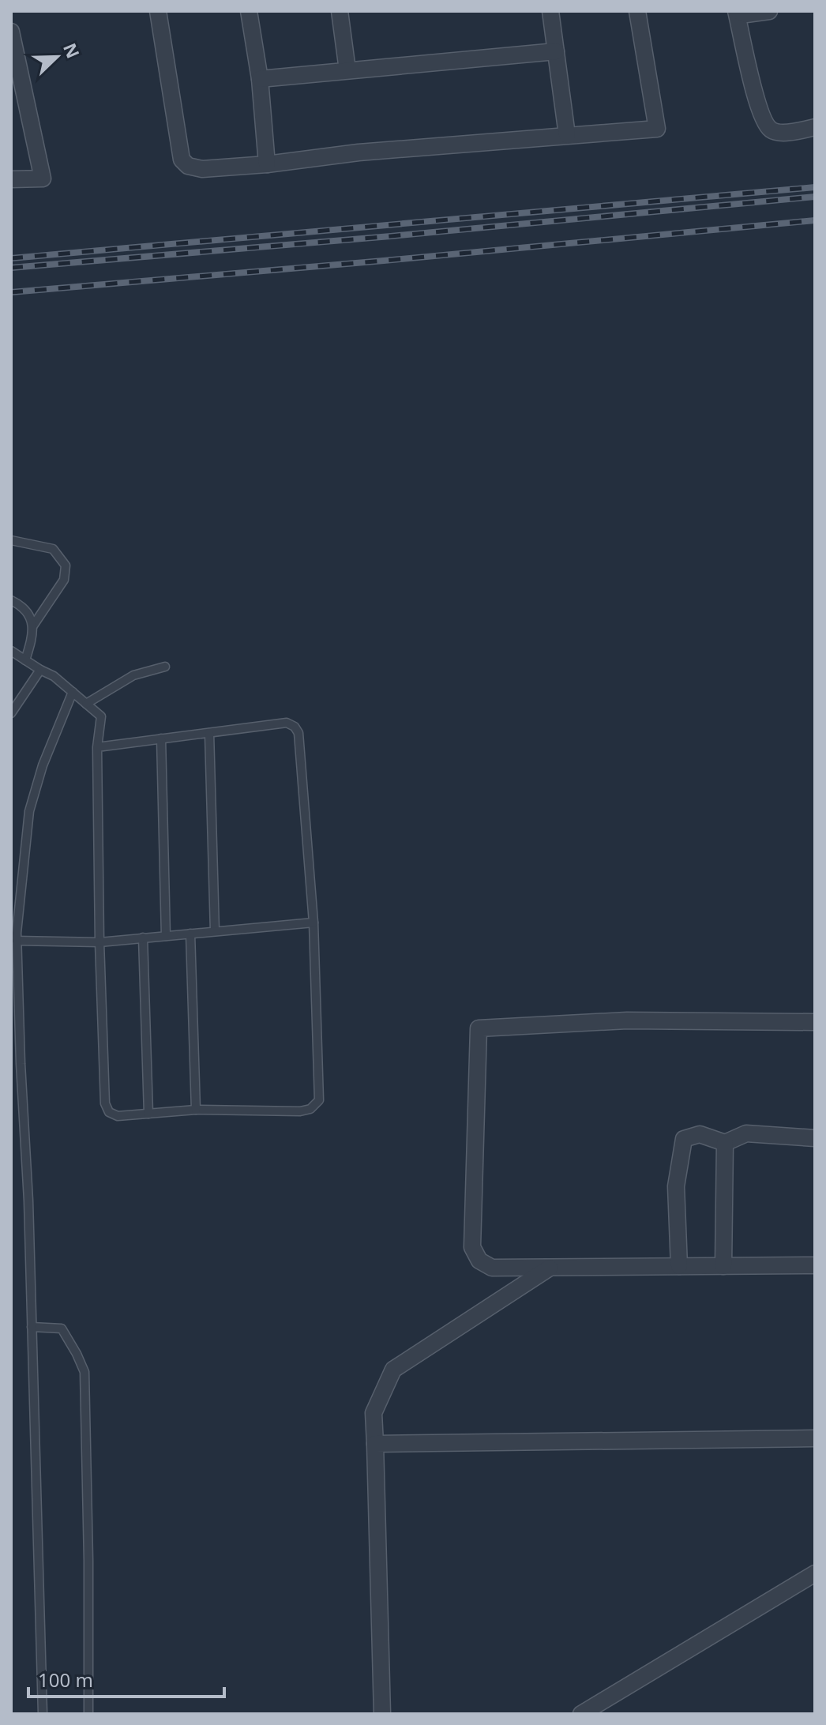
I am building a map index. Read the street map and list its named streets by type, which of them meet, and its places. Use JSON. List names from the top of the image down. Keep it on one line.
{"scale_bar":"100 m","north":"top right"}
